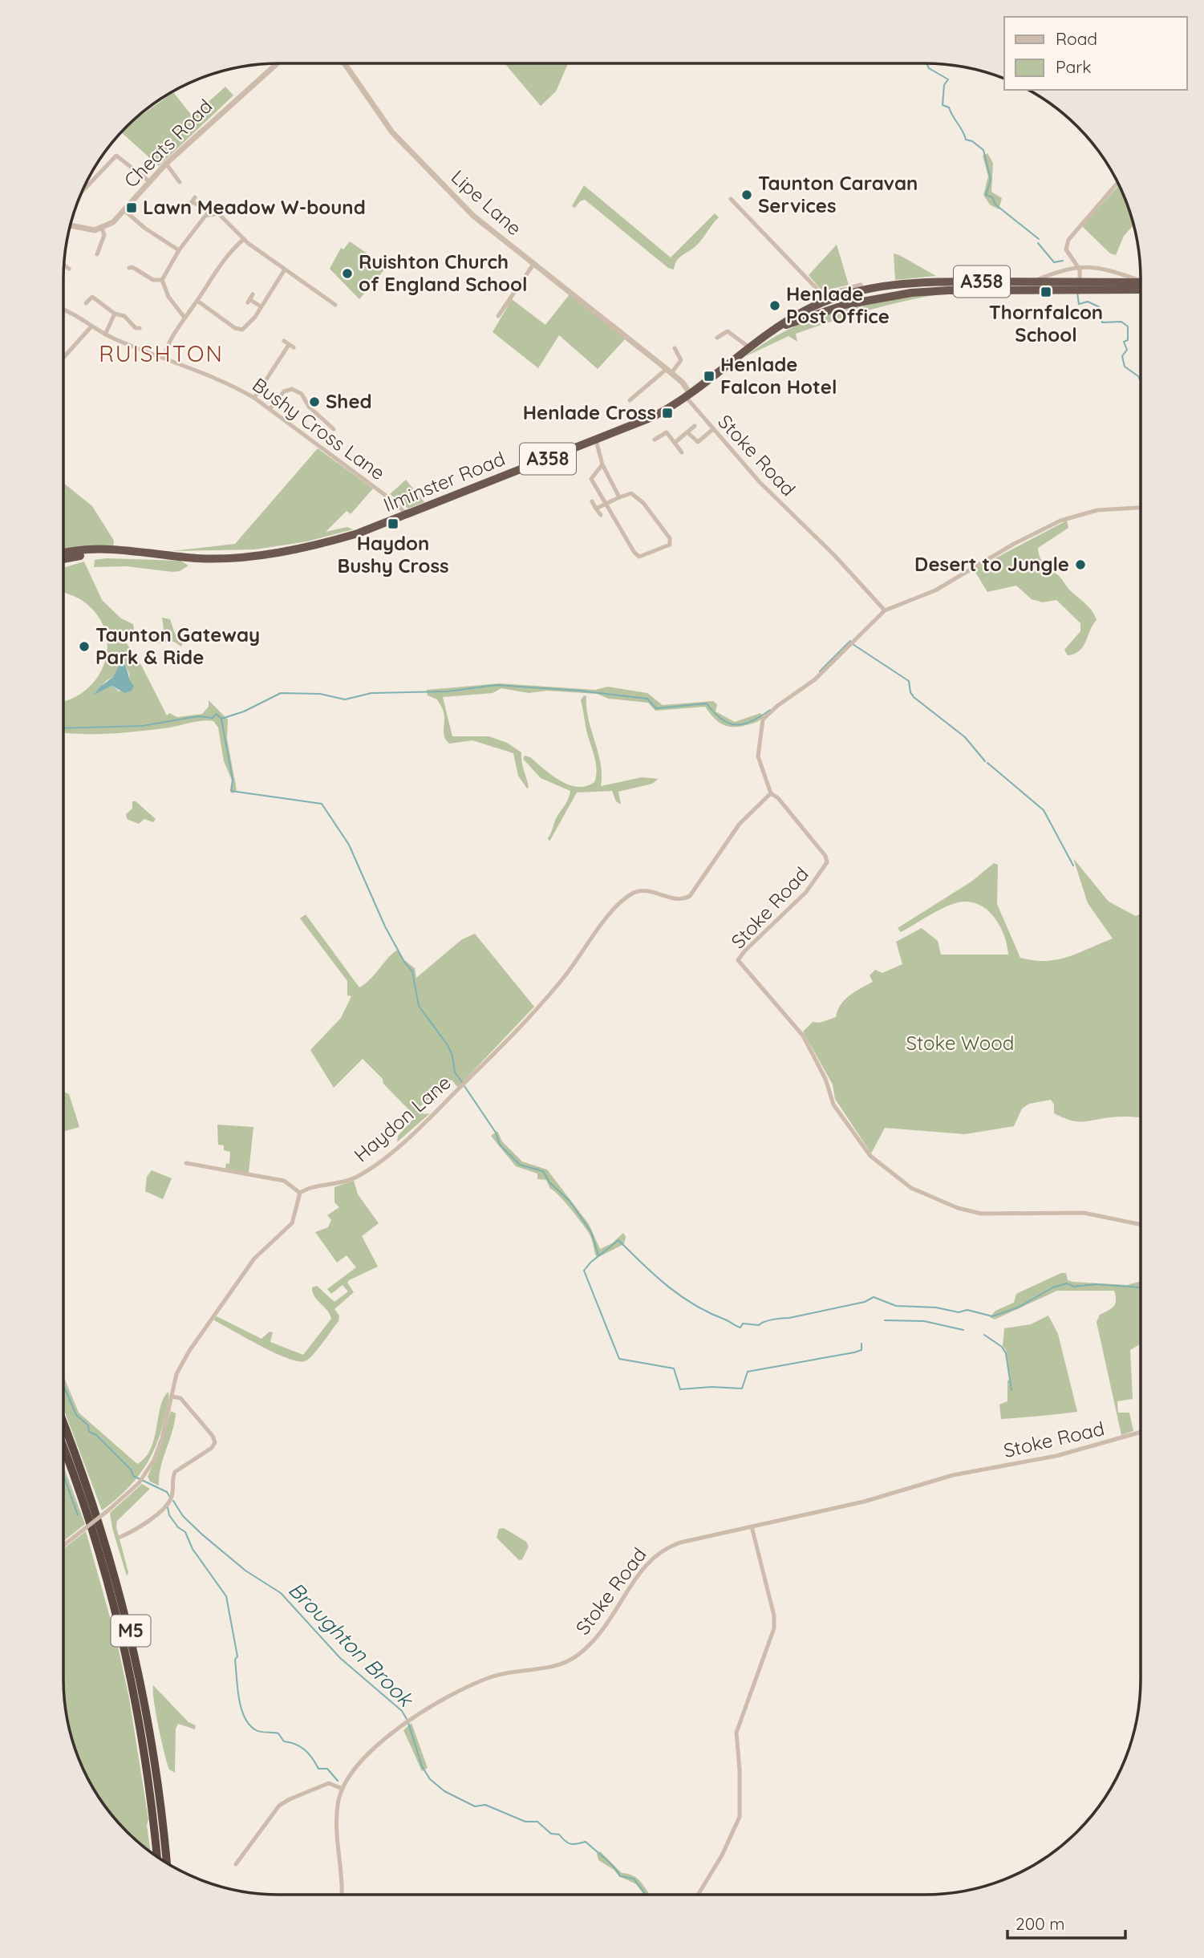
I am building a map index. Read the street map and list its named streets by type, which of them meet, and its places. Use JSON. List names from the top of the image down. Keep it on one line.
{"streets":{"highway":["A358","Ilminster Road","M5"],"street":["Cheats Road","Lipe Lane","Bushy Cross Lane","Stoke Road","Haydon Lane"]},"crossings":[["Lipe Lane","Stoke Road"],["Lipe Lane","Ilminster Road"],["A358","Ilminster Road"],["Bushy Cross Lane","Ilminster Road"],["Stoke Road","Ilminster Road"],["Stoke Road","Haydon Lane"]],"districts":["RUISHTON"],"water":["Broughton Brook"],"parks":["Stoke Wood"],"places":{"other":["Taunton Caravan Services","Ruishton Church of England School","Henlade Post Office","Shed","Desert to Jungle","Taunton Gateway Park & Ride"],"transit":["Lawn Meadow W-bound","Thornfalcon School","Henlade Falcon Hotel","Henlade Cross","Haydon Bushy Cross"]},"legend":["Road","Park"],"scale_bar":"200 m"}
